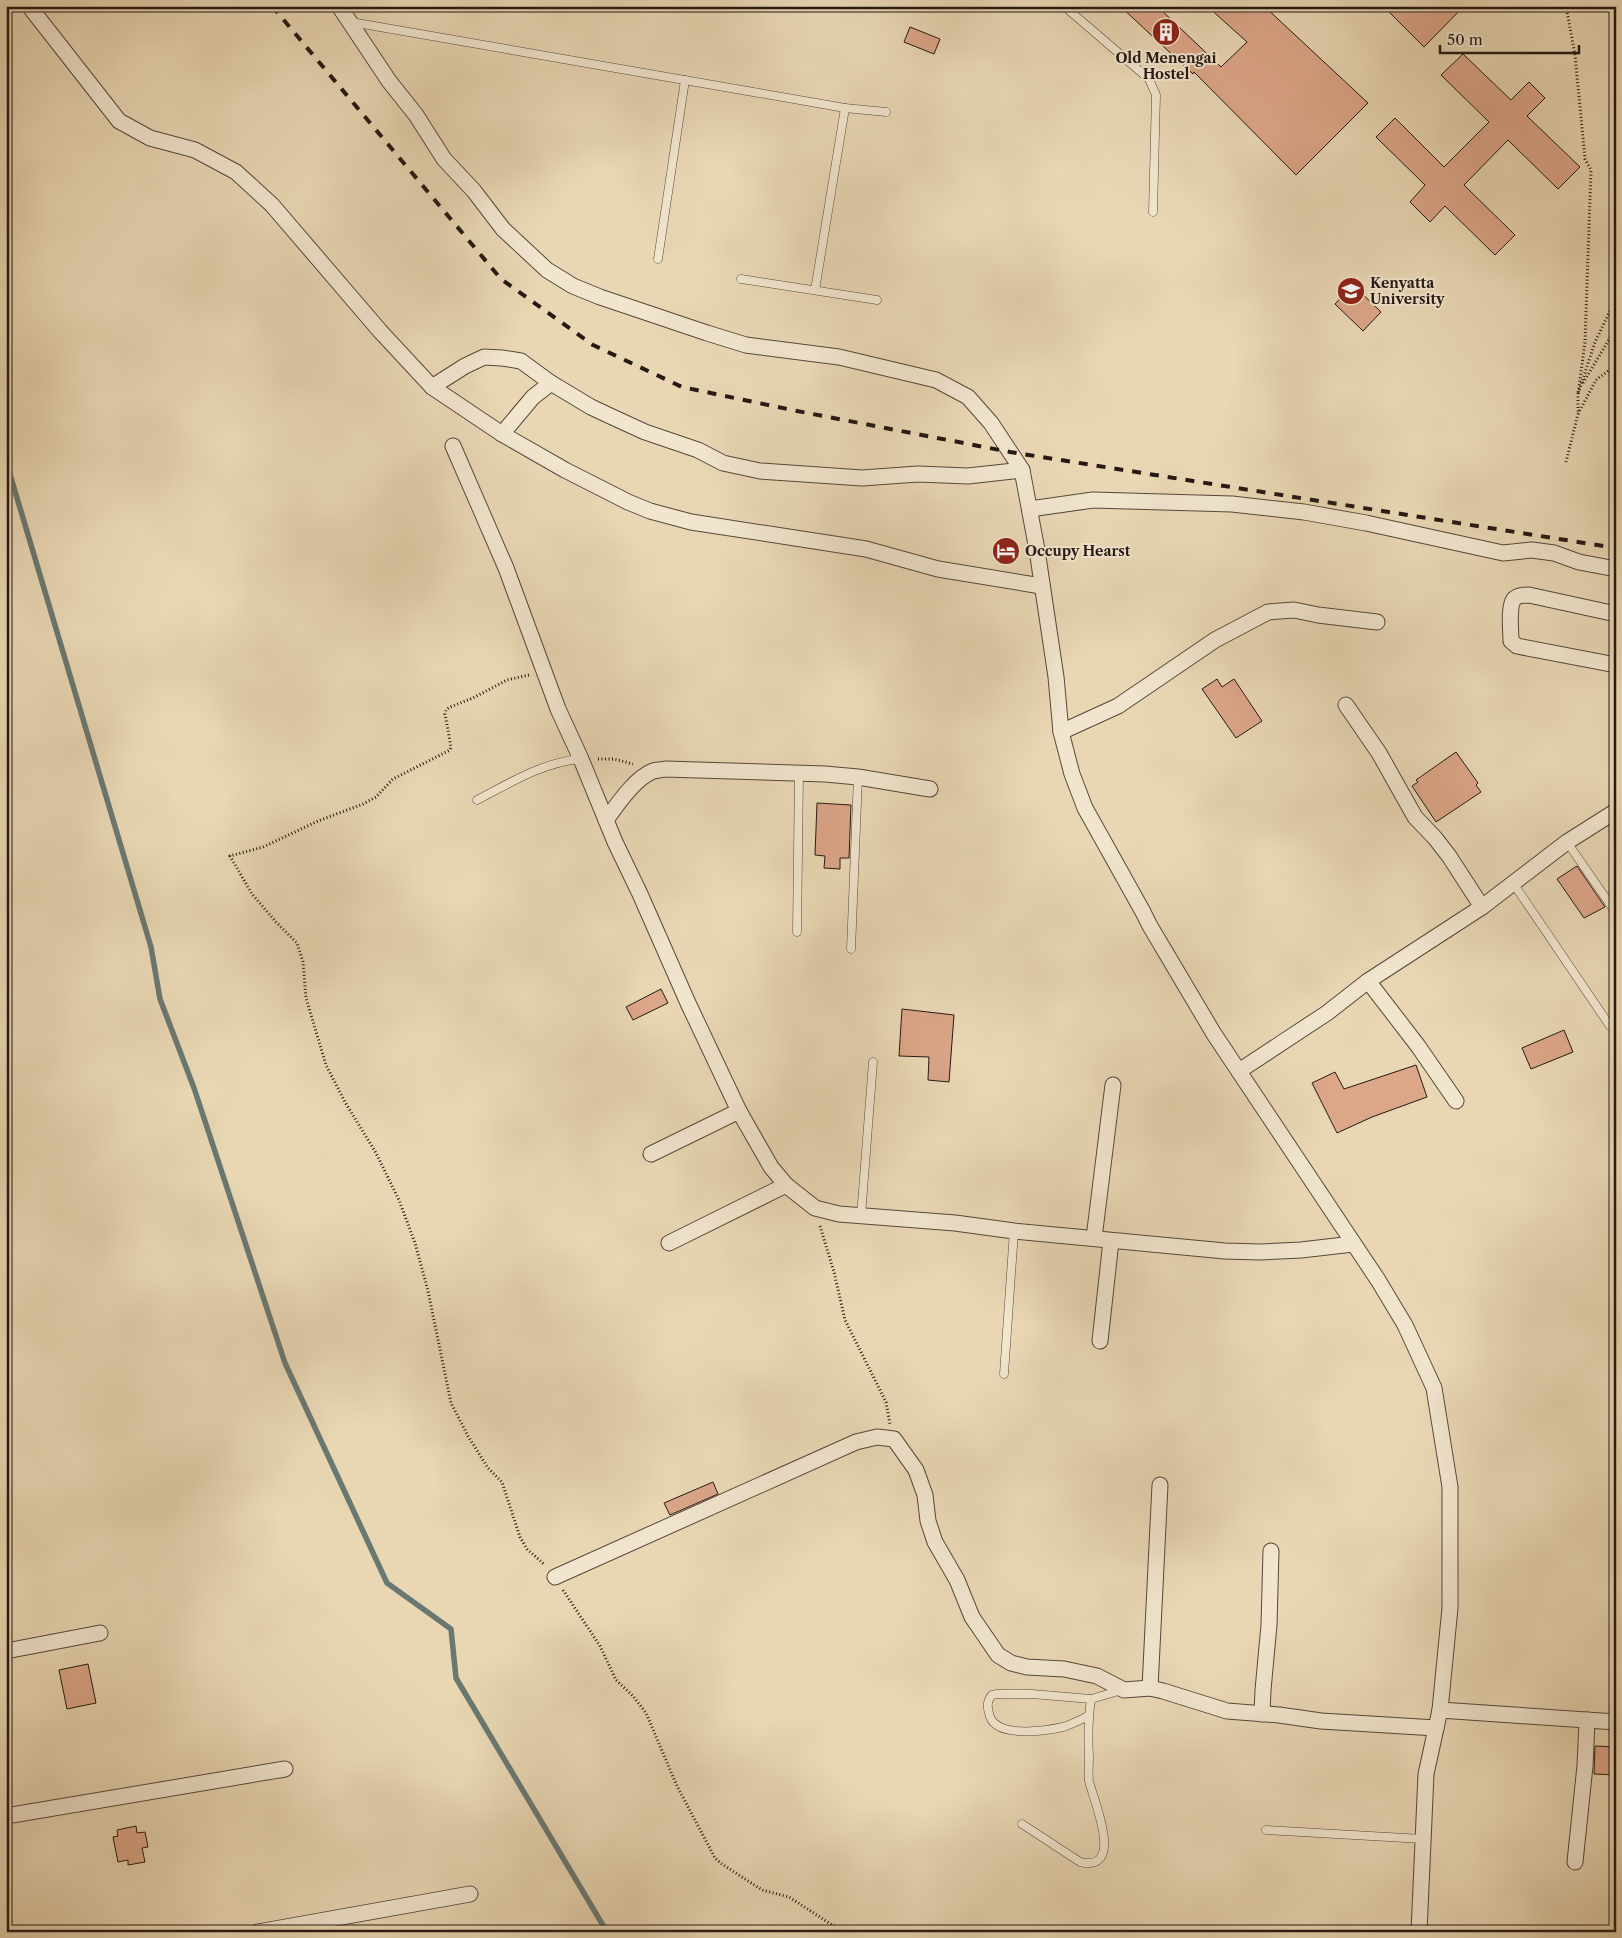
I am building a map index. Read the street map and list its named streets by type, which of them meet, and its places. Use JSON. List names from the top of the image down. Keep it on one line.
{"places":{"building":["Old Menengai Hostel"],"school or university":["Kenyatta University"],"hotel":["Occupy Hearst"]},"scale_bar":"50 m"}
